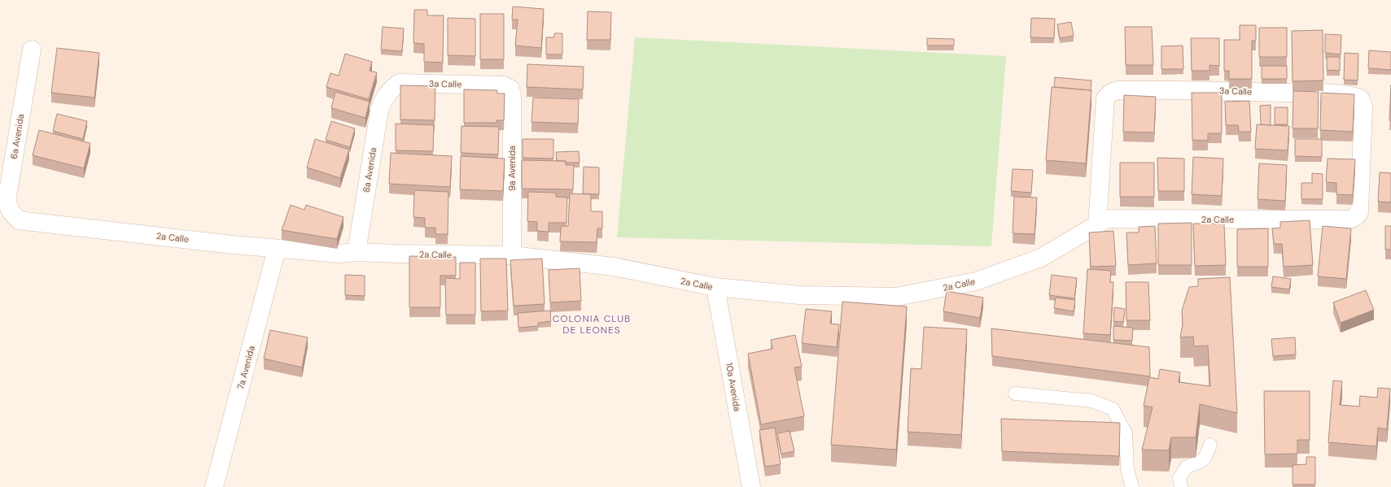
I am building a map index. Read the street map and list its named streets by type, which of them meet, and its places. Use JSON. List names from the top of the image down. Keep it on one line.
{"streets":{"street":["3a Calle","6a Avenida","9a Avenida","8a Avenida","2a Calle","7a Avenida","10a Avenida"]},"crossings":[["3a Calle","9a Avenida"],["3a Calle","8a Avenida"],["3a Calle","2a Calle"],["6a Avenida","2a Calle"],["9a Avenida","2a Calle"],["8a Avenida","2a Calle"],["2a Calle","7a Avenida"],["2a Calle","10a Avenida"]],"districts":["COLONIA CLUB DE LEONES"]}
